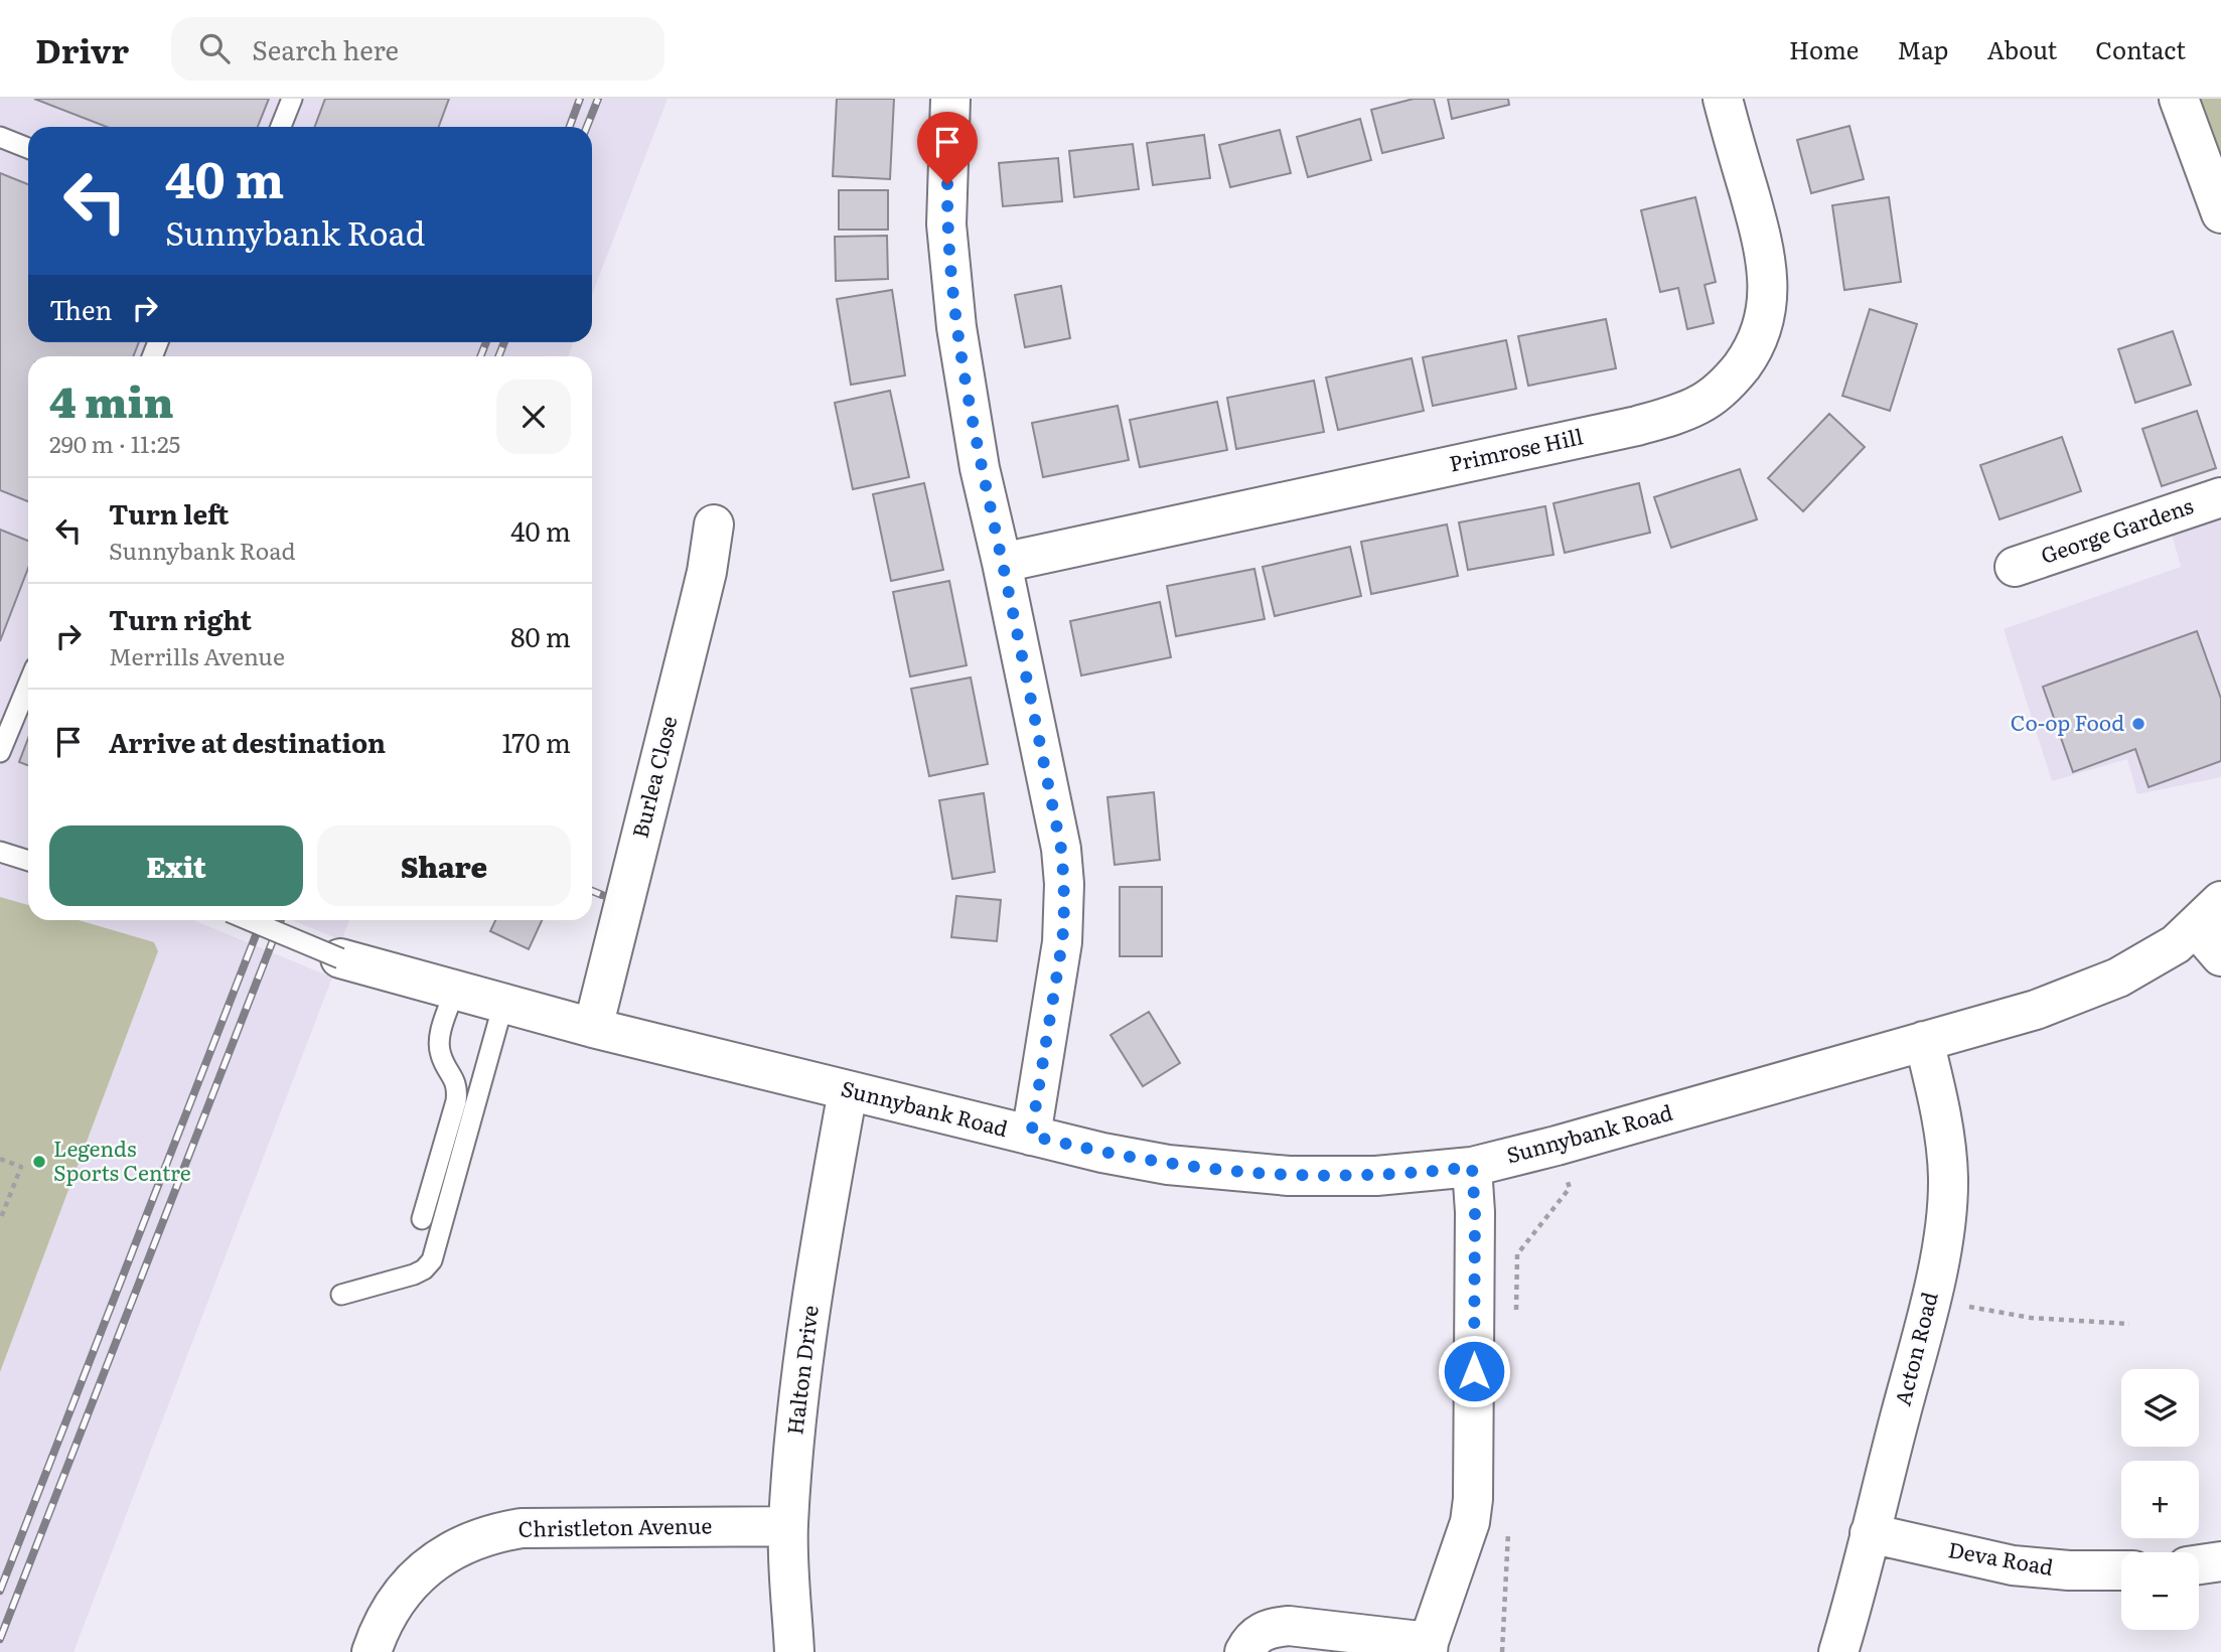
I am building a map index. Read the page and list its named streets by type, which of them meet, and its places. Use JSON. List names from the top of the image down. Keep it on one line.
{"streets":{"street":["Primrose Hill","George Gardens","Burlea Close","Sunnybank Road","Acton Road","Halton Drive","Christleton Avenue","Deva Road"]},"crossings":[["Burlea Close","Sunnybank Road"],["Sunnybank Road","Acton Road"],["Sunnybank Road","Halton Drive"],["Acton Road","Deva Road"],["Halton Drive","Christleton Avenue"]],"places":["Co-op Food","Legends Sports Centre"],"page":{"header":"Drivr","search":"Search here","nav":["Home","Map","About","Contact"],"turn":["40 m","Sunnybank Road"],"then":"Then","heading":["4 min","290 m · 11:25"],"list":[{"name":"Turn left","note":"Sunnybank Road","value":"40 m"},{"name":"Turn right","note":"Merrills Avenue","value":"80 m"},{"name":"Arrive at destination","value":"170 m"}],"buttons":["Exit","Share"],"map_buttons":["+","−"]}}
